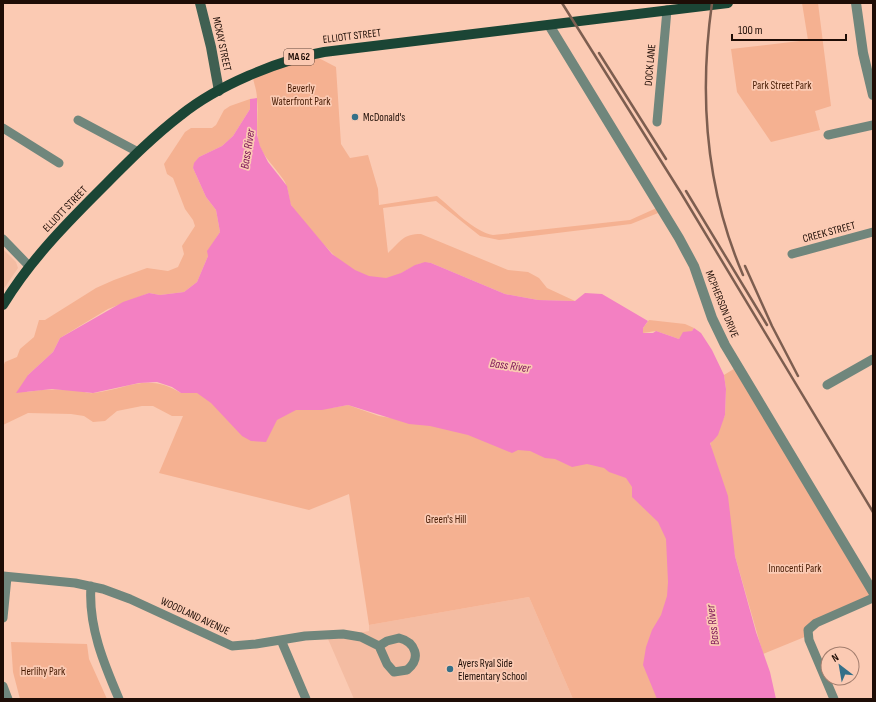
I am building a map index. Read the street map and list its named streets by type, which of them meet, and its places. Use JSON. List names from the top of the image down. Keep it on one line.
{"streets":{"main road":["ELLIOTT STREET","MCKAY STREET","MA 62"],"street":["DOCK LANE","CREEK STREET","MCPHERSON DRIVE","WOODLAND AVENUE"]},"crossings":[["ELLIOTT STREET","MCKAY STREET"],["ELLIOTT STREET","DOCK LANE"],["ELLIOTT STREET","MCPHERSON DRIVE"]],"water":["Bass River"],"parks":["Park Street Park","Beverly Waterfront Park","Green's Hill","Innocenti Park","Herlihy Park"],"places":["McDonald's","Ayers Ryal Side Elementary School"],"scale_bar":"100 m","north":"top left"}
